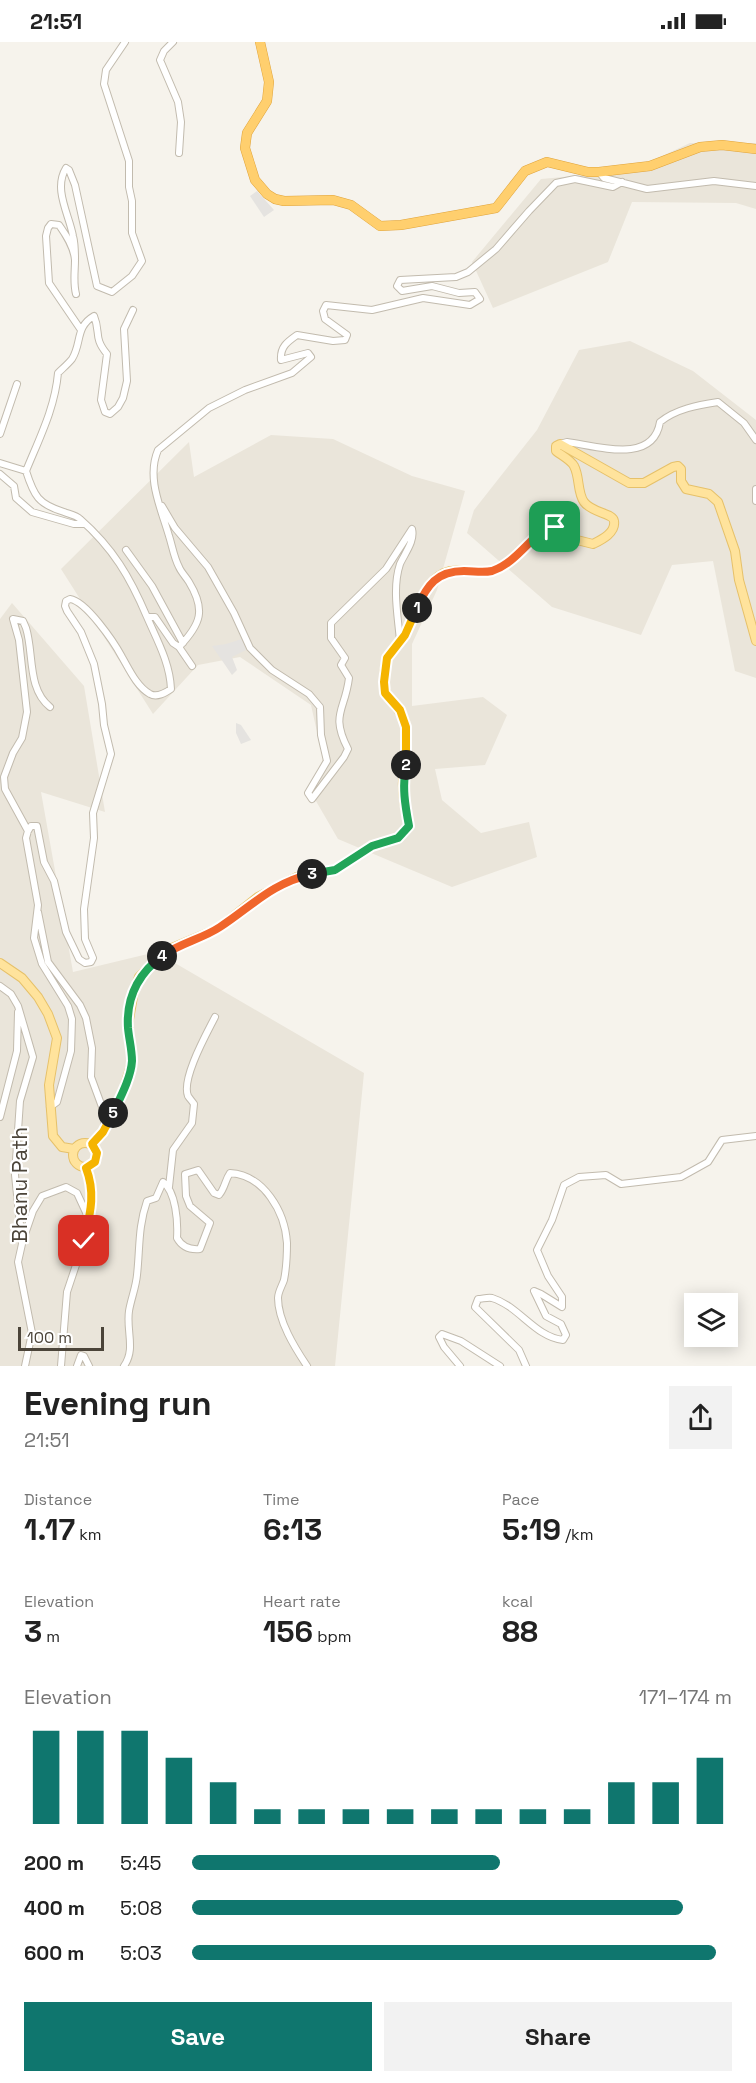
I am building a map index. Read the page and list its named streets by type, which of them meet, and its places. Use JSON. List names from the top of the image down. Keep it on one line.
{"streets":{"street":["Bhanu Path"]},"scale_bar":"100 m","page":{"status":"21:51","pins":["1","2","3","4","5"],"scale":"100 m","heading":["Evening run","21:51"],"stats":[["Distance","1.17 km"],["Time","6:13"],["Pace","5:19 /km"],["Elevation","3 m"],["Heart rate","156 bpm"],["kcal","88"]],"chart":["Elevation","171–174 m"],"list":[{"name":"200 m","note":"5:45"},{"name":"400 m","note":"5:08"},{"name":"600 m","note":"5:03"}],"buttons":["Save","Share"]}}
